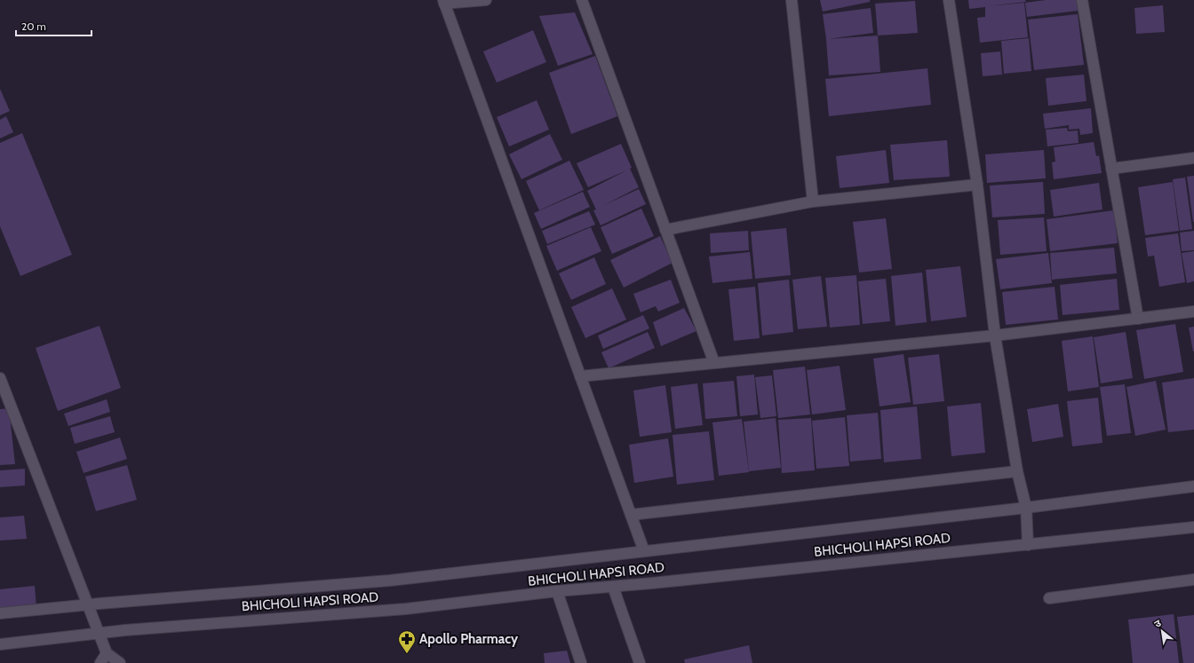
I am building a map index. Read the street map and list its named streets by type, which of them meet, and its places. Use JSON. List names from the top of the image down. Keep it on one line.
{"streets":{"street":["BHICHOLI HAPSI ROAD"]},"places":{"pharmacy":["Apollo Pharmacy"]},"scale_bar":"20 m","north":"top left"}
